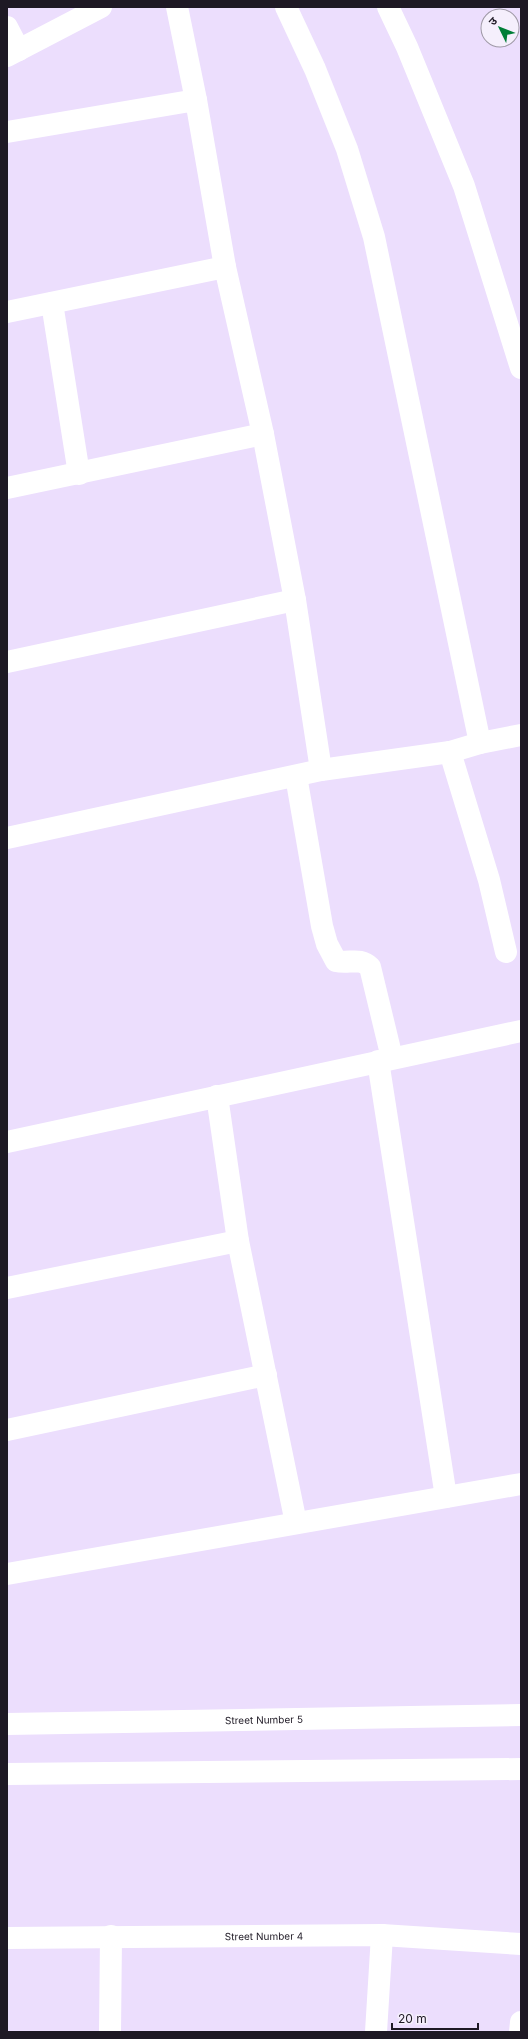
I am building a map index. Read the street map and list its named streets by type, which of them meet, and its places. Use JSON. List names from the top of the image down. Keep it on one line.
{"streets":{"street":["Street Number 5","Street Number 4"]},"scale_bar":"20 m","north":"top left"}
